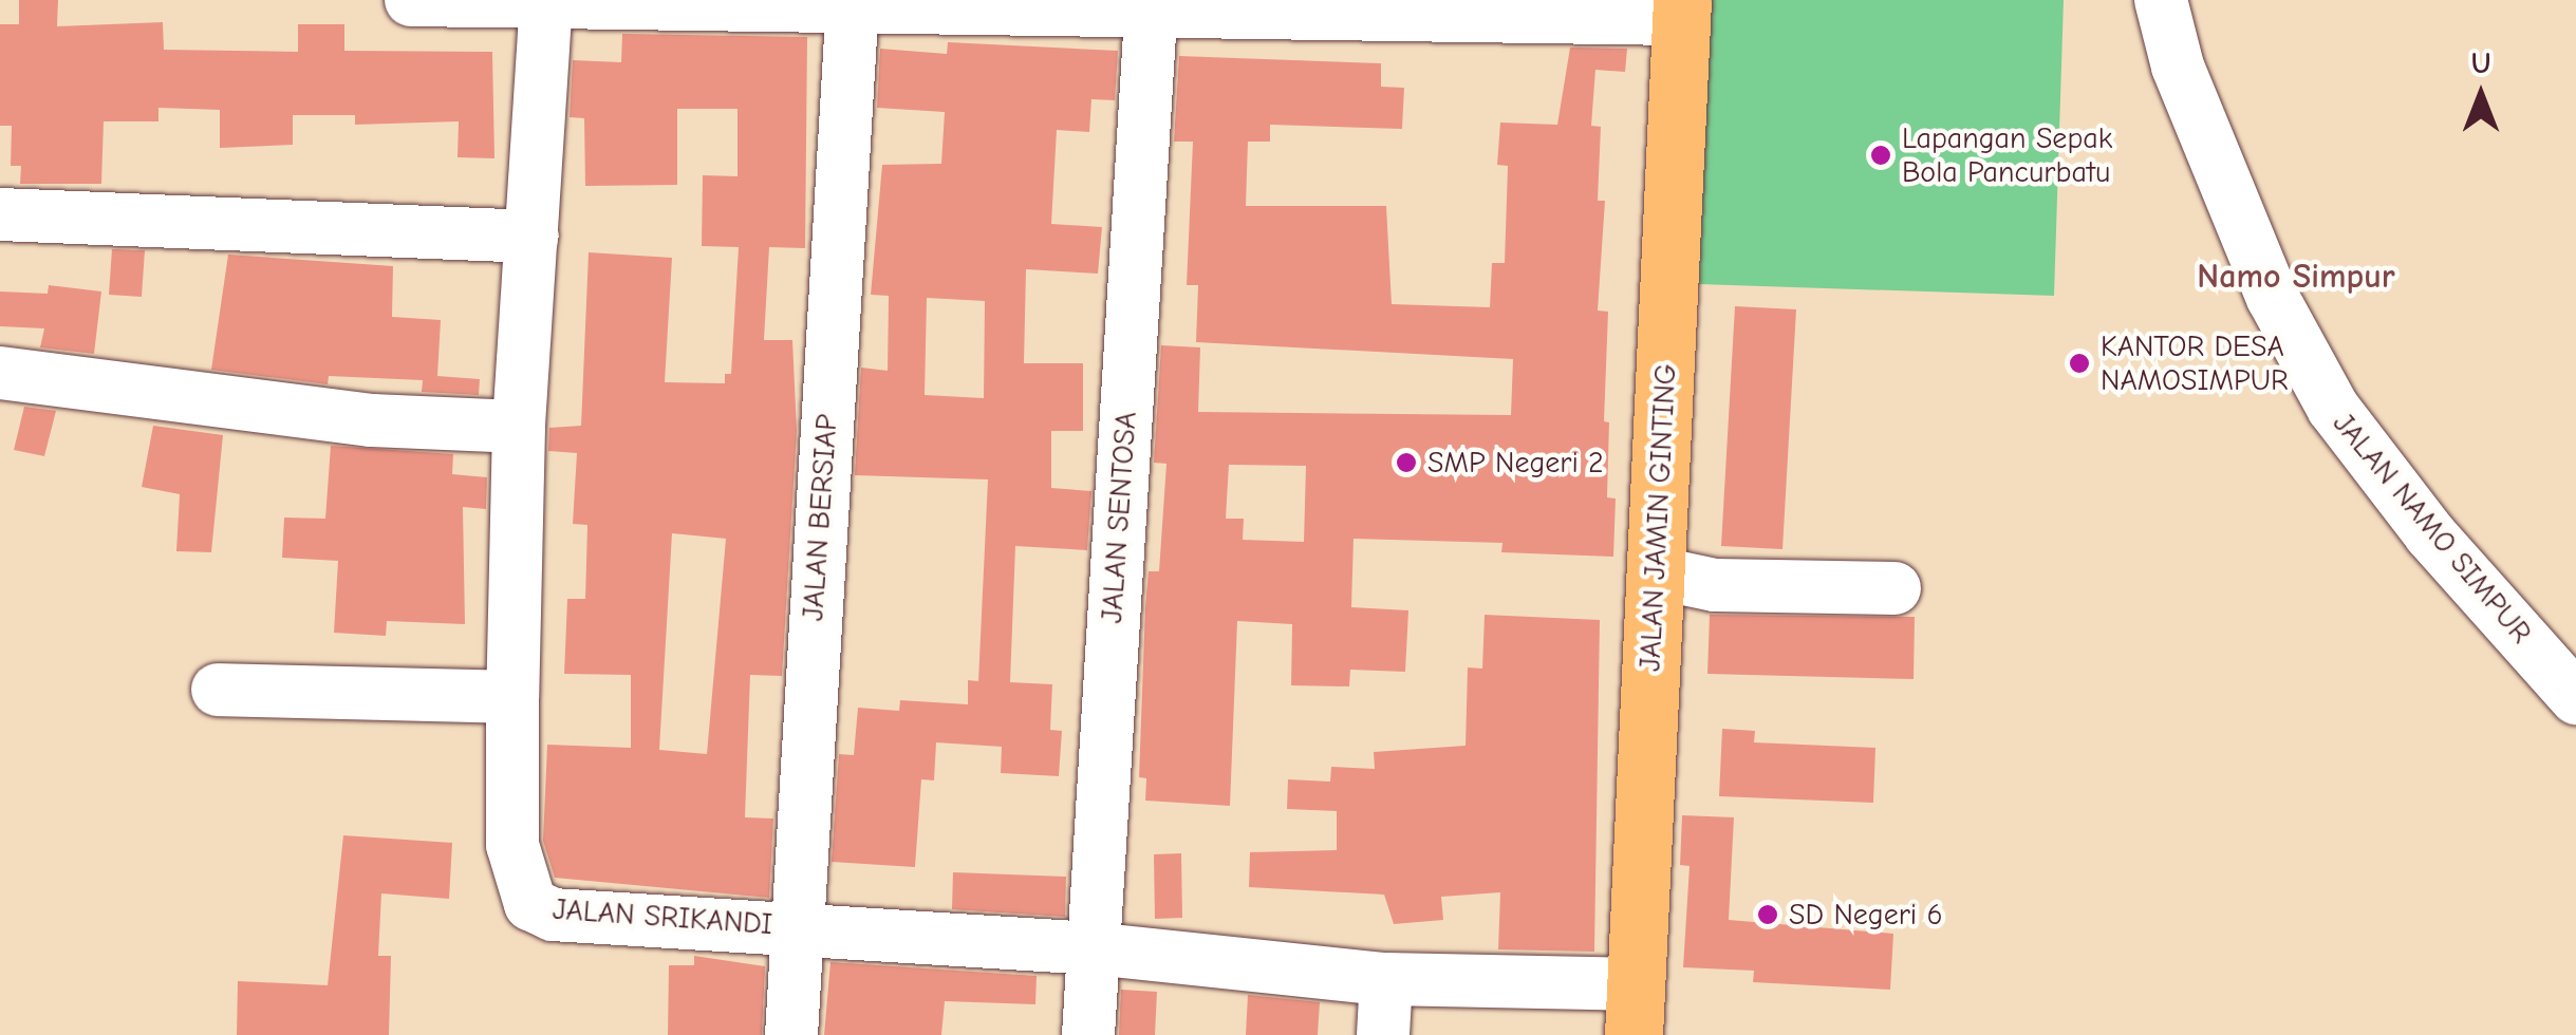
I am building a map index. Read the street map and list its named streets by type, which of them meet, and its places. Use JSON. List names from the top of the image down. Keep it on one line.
{"streets":{"highway":["JALAN JAMIN GINTING"],"street":["JALAN BERSIAP","JALAN SENTOSA","JALAN NAMO SIMPUR","JALAN SRIKANDI"]},"crossings":[["JALAN BERSIAP","JALAN SRIKANDI"],["JALAN SENTOSA","JALAN SRIKANDI"],["JALAN JAMIN GINTING","JALAN SRIKANDI"]],"districts":["Namo Simpur"],"places":["Lapangan Sepak Bola Pancurbatu","KANTOR DESA NAMOSIMPUR","SMP Negeri 2","SD Negeri 6"],"north":"top"}
